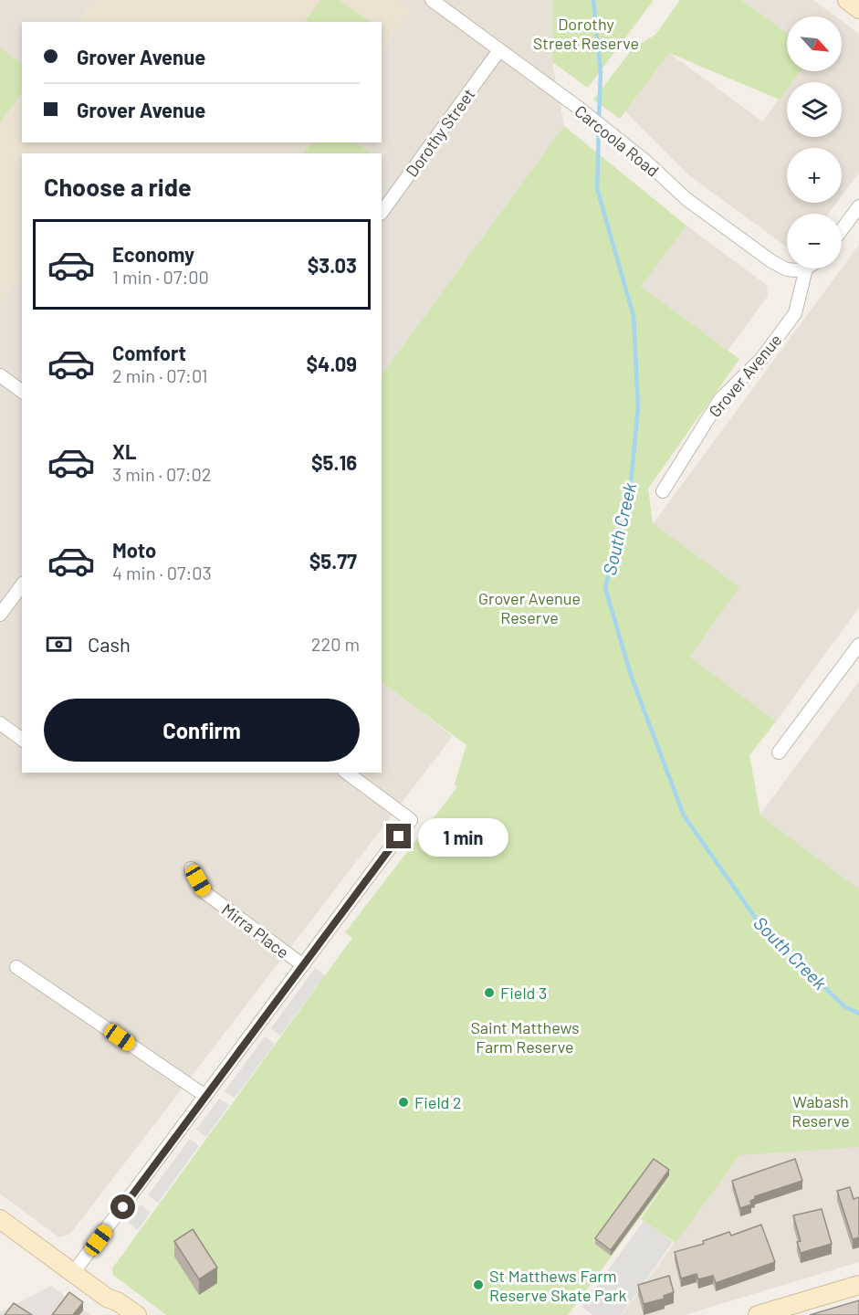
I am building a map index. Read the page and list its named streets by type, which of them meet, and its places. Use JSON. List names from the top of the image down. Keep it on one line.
{"streets":{"street":["Dorothy Street","Carcoola Road","Grover Avenue","Mirra Place"]},"crossings":[["Dorothy Street","Carcoola Road"],["Carcoola Road","Grover Avenue"]],"water":["South Creek"],"parks":["Dorothy Street Reserve","Grover Avenue Reserve","Saint Matthews Farm Reserve","Wabash Reserve"],"places":["Field 3","Field 2","St Matthews Farm Reserve Skate Park"],"north":"bottom right","page":{"map_buttons":["+","−"],"banner":["Grover Avenue","Grover Avenue"],"heading":"Choose a ride","list":[{"name":"Economy","note":"1 min · 07:00","value":"$3.03"},{"name":"Comfort","note":"2 min · 07:01","value":"$4.09"},{"name":"XL","note":"3 min · 07:02","value":"$5.16"},{"name":"Moto","note":"4 min · 07:03","value":"$5.77"}],"pay":["Cash","220 m"],"buttons":"Confirm","bubble":"1 min"}}
